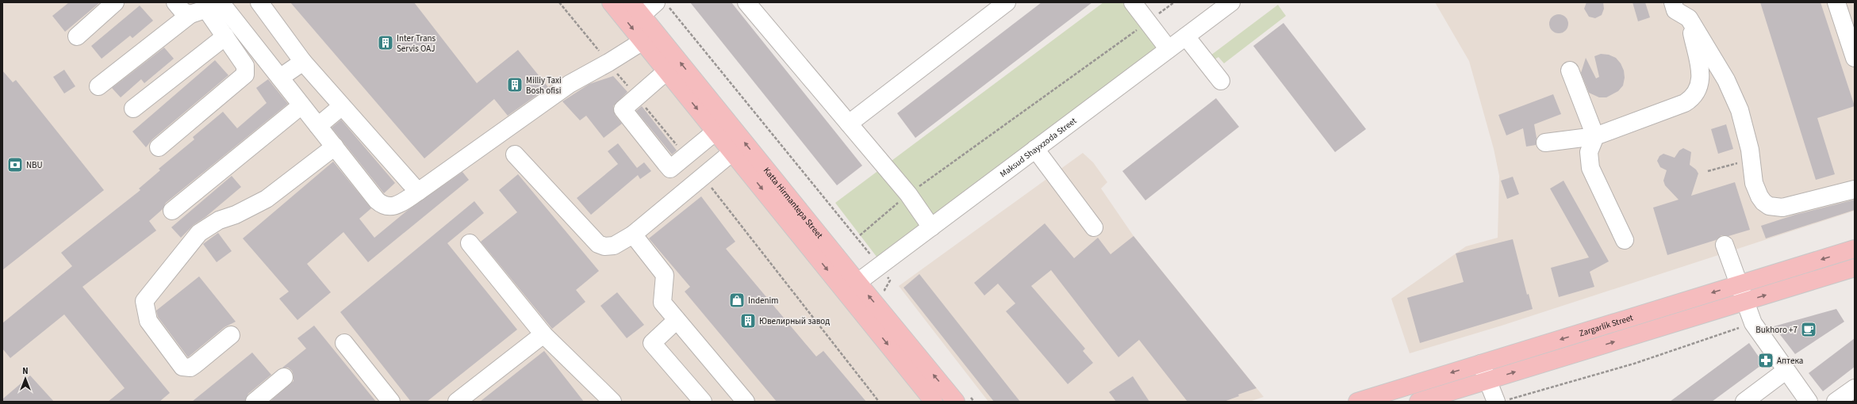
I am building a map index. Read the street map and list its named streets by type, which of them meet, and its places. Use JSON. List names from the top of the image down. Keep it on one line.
{"streets":{"main road":["Katta Hirmаntepa Street","Zargarlik Street"],"street":["Maksud Shayxzoda Street"]},"crossings":[["Maksud Shayxzoda Street","Katta Hirmаntepa Street"]],"places":{"building":["Inter Trans Servis OAJ","Milliy Taxi Bosh ofisi","Ювелирный завод"],"bank":["NBU"],"shop":["Indenim"],"cafe":["Bukhoro +7"],"pharmacy":["Аптека"]},"north":"top"}
